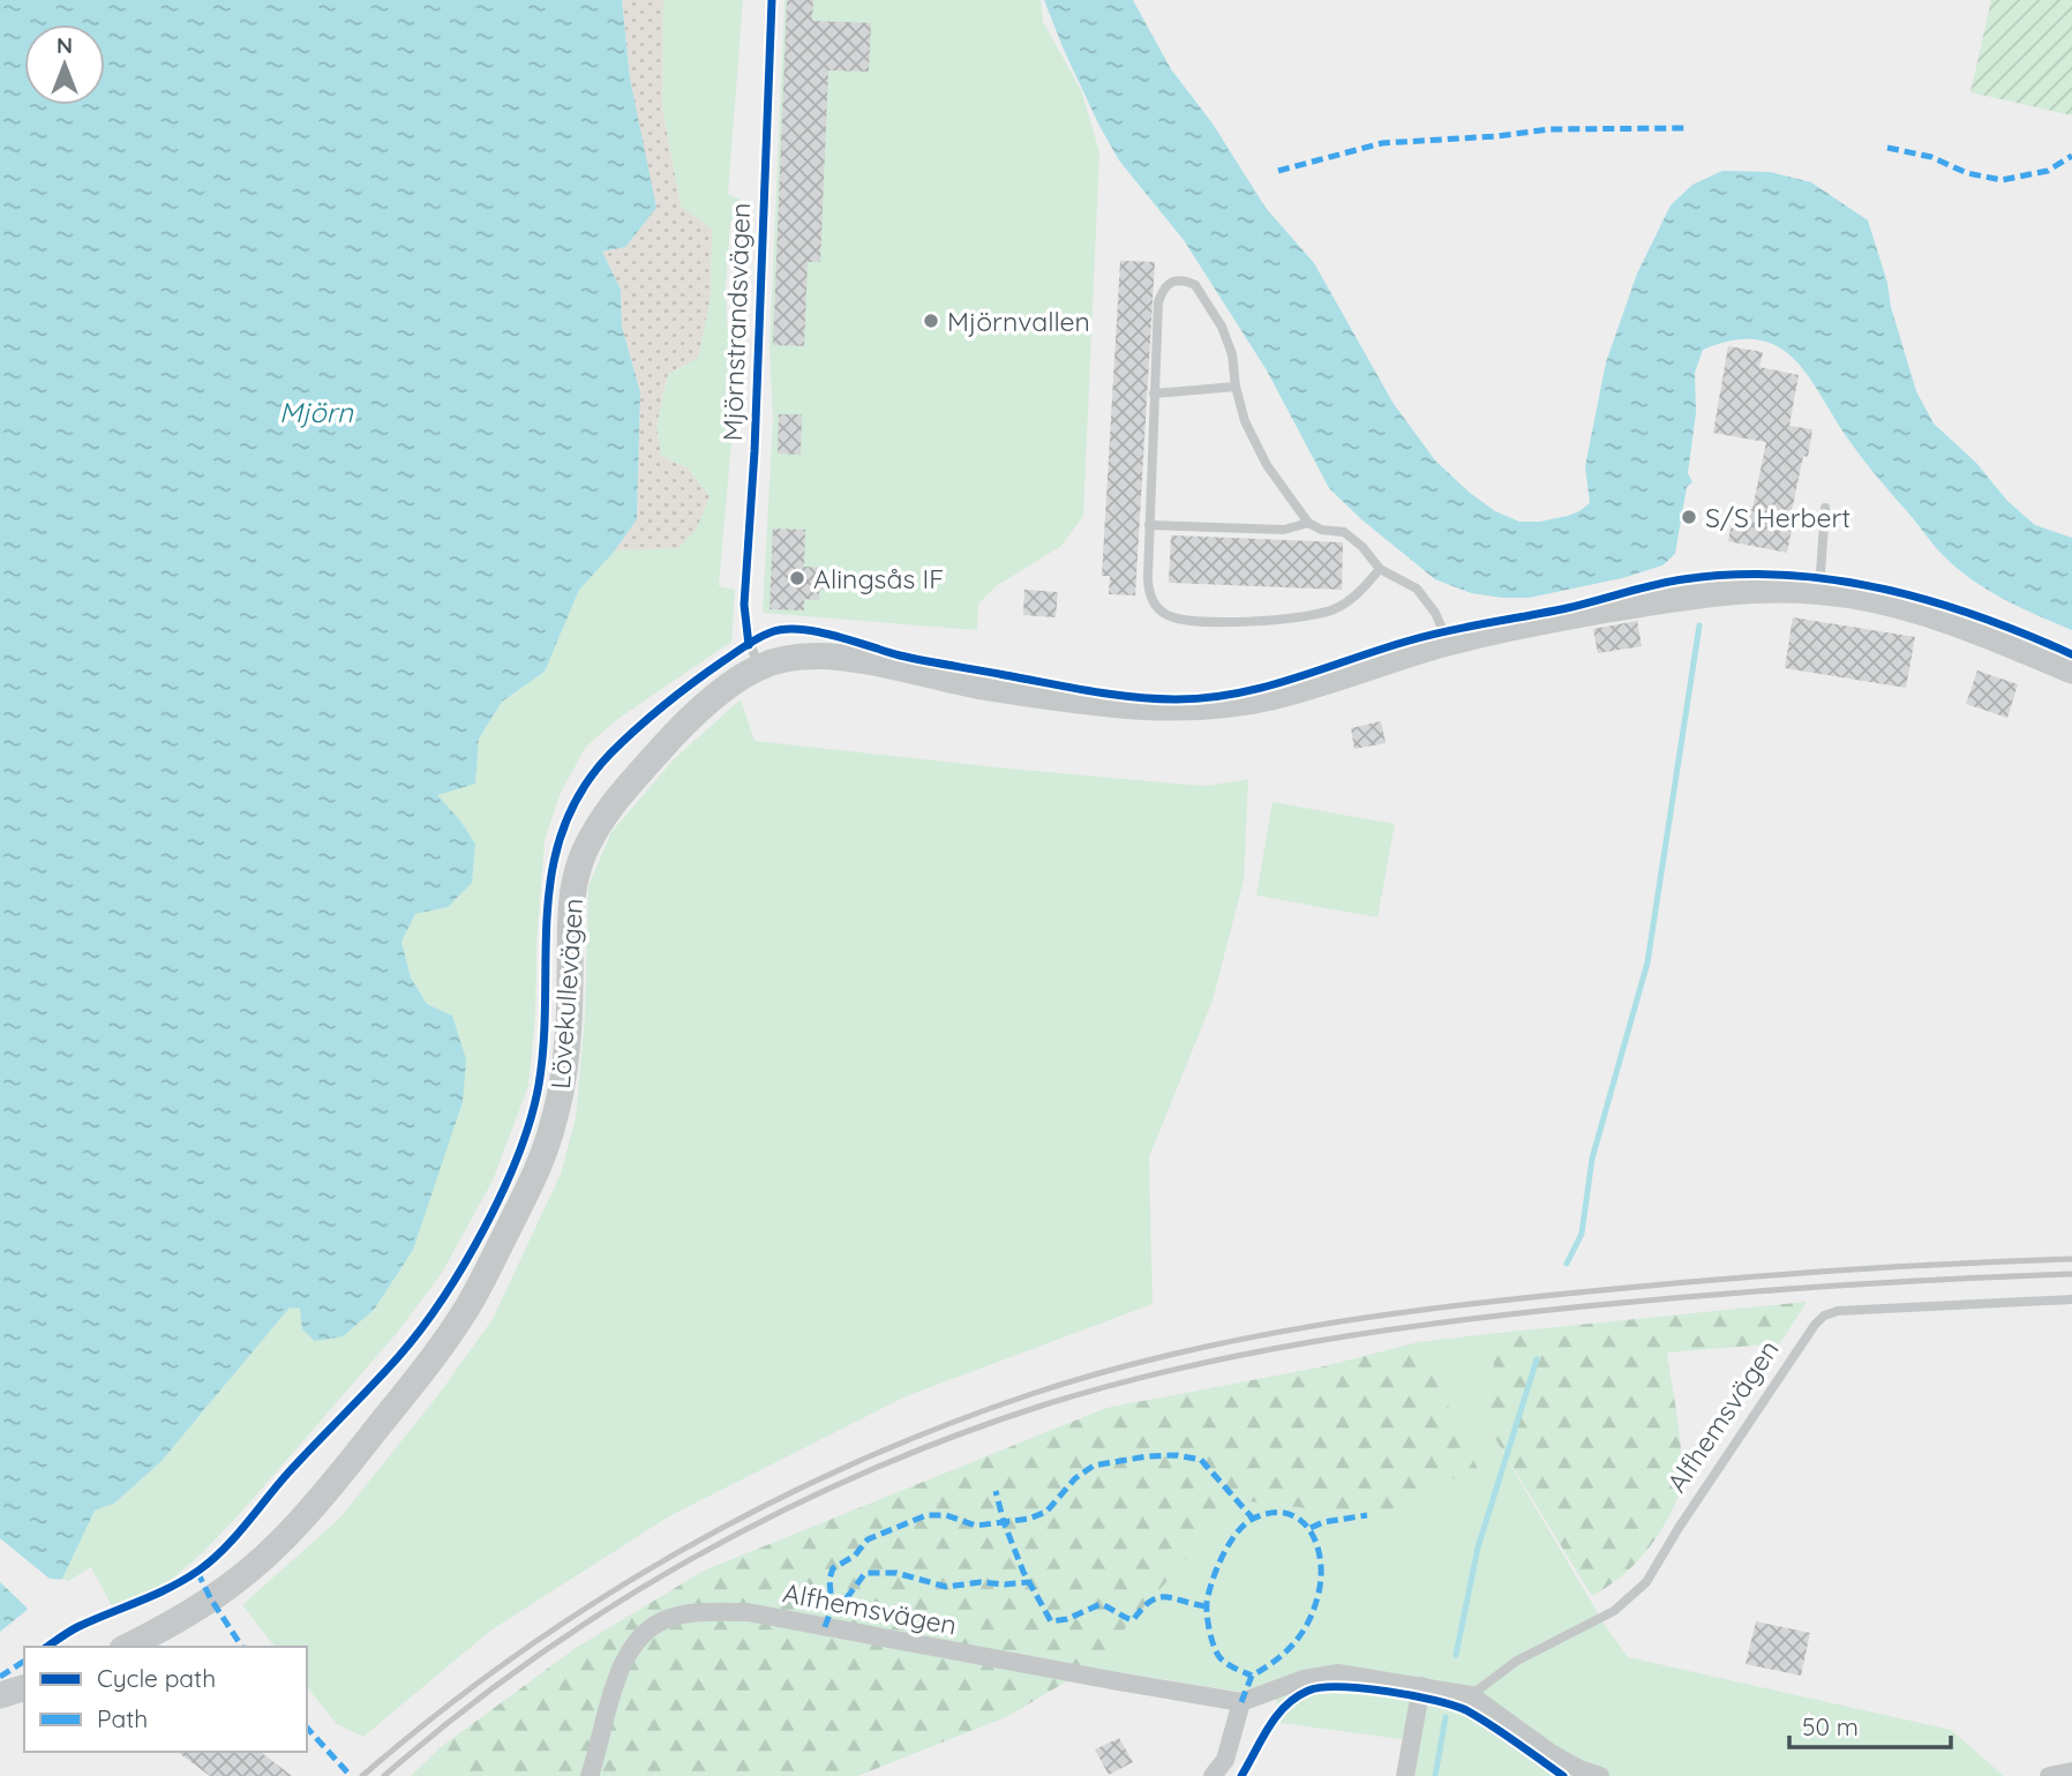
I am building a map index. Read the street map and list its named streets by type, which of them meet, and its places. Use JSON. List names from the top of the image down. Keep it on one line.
{"streets":{"street":["Lövekullevägen","Alfhemsvägen"],"lane":["Mjörnstrandsvägen"]},"crossings":[["Mjörnstrandsvägen","Lövekullevägen"]],"water":["Mjörn"],"places":["Mjörnvallen","S/S Herbert","Alingsås IF"],"legend":["Cycle path","Path"],"scale_bar":"50 m","north":"top"}
